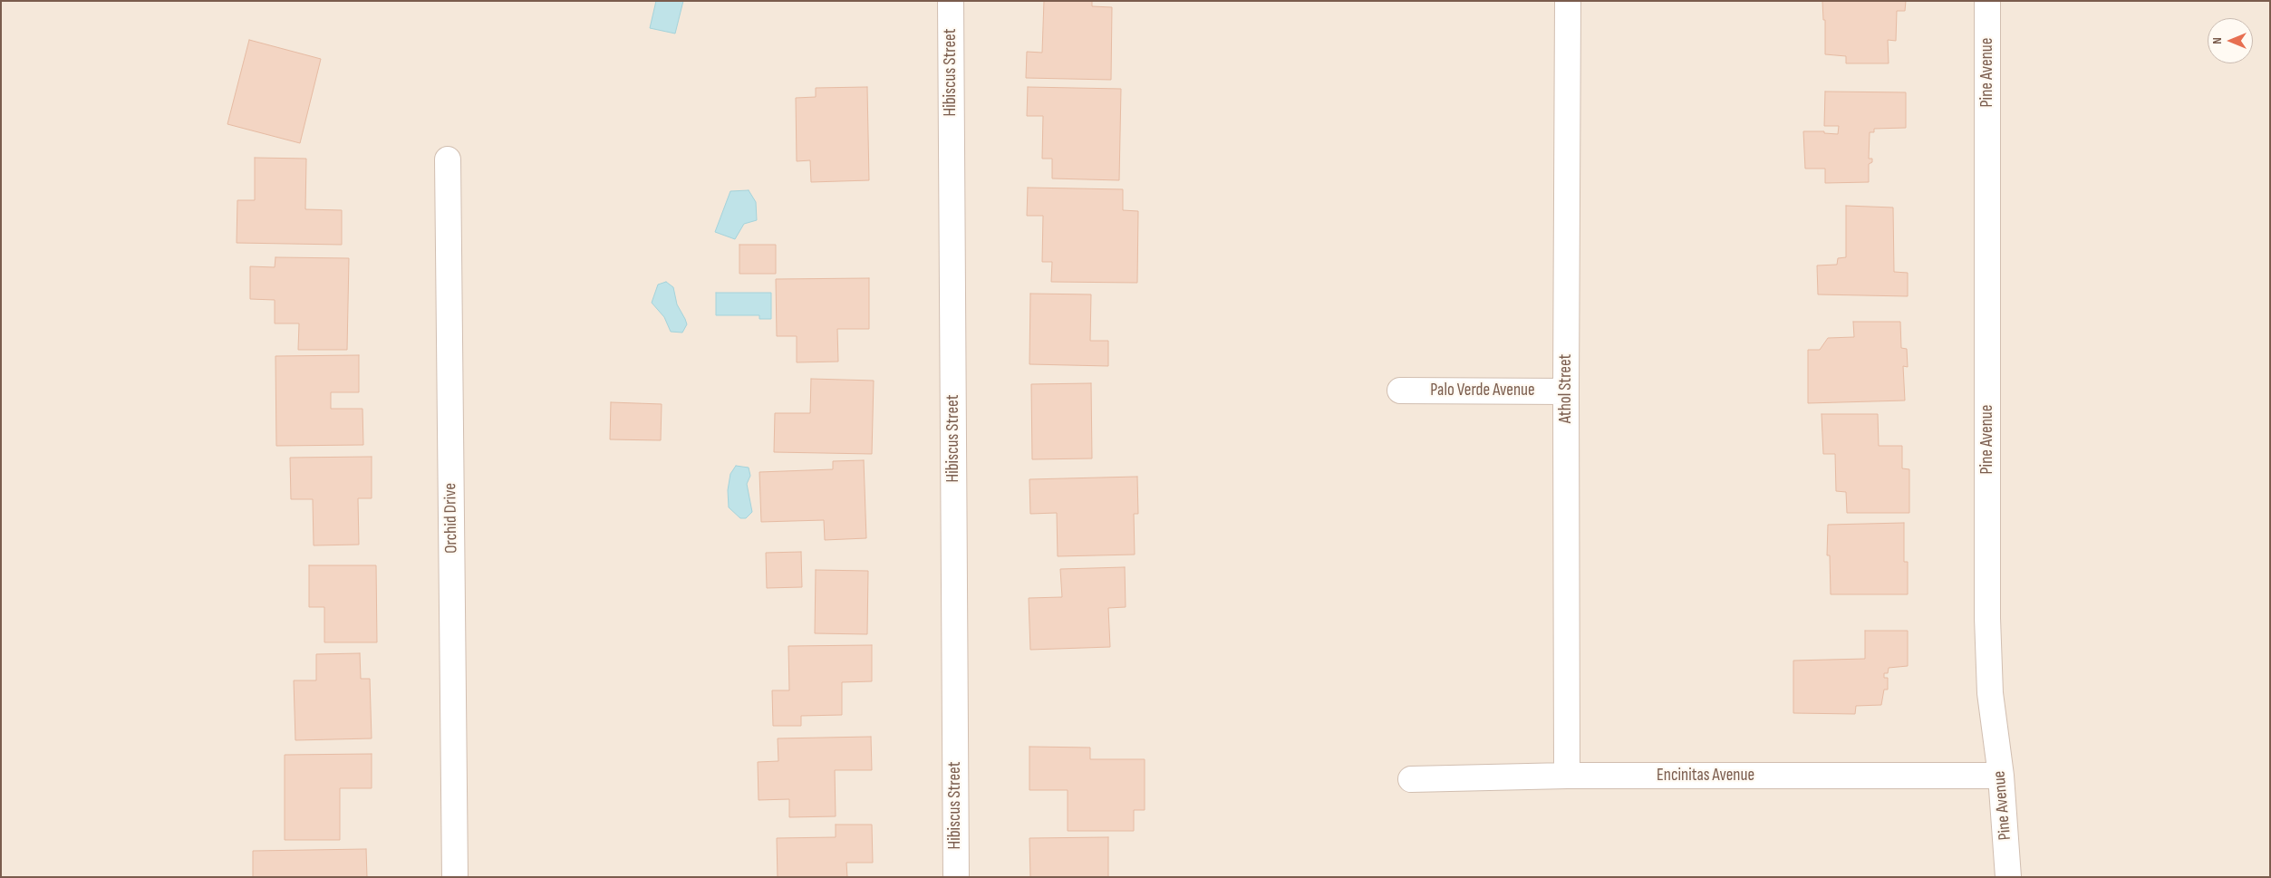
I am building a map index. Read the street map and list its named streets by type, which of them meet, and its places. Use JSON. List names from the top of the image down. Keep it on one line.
{"streets":{"street":["Hibiscus Street","Pine Avenue","Athol Street","Palo Verde Avenue","Orchid Drive","Encinitas Avenue"]},"crossings":[["Pine Avenue","Encinitas Avenue"],["Athol Street","Palo Verde Avenue"],["Athol Street","Encinitas Avenue"]],"north":"left"}
